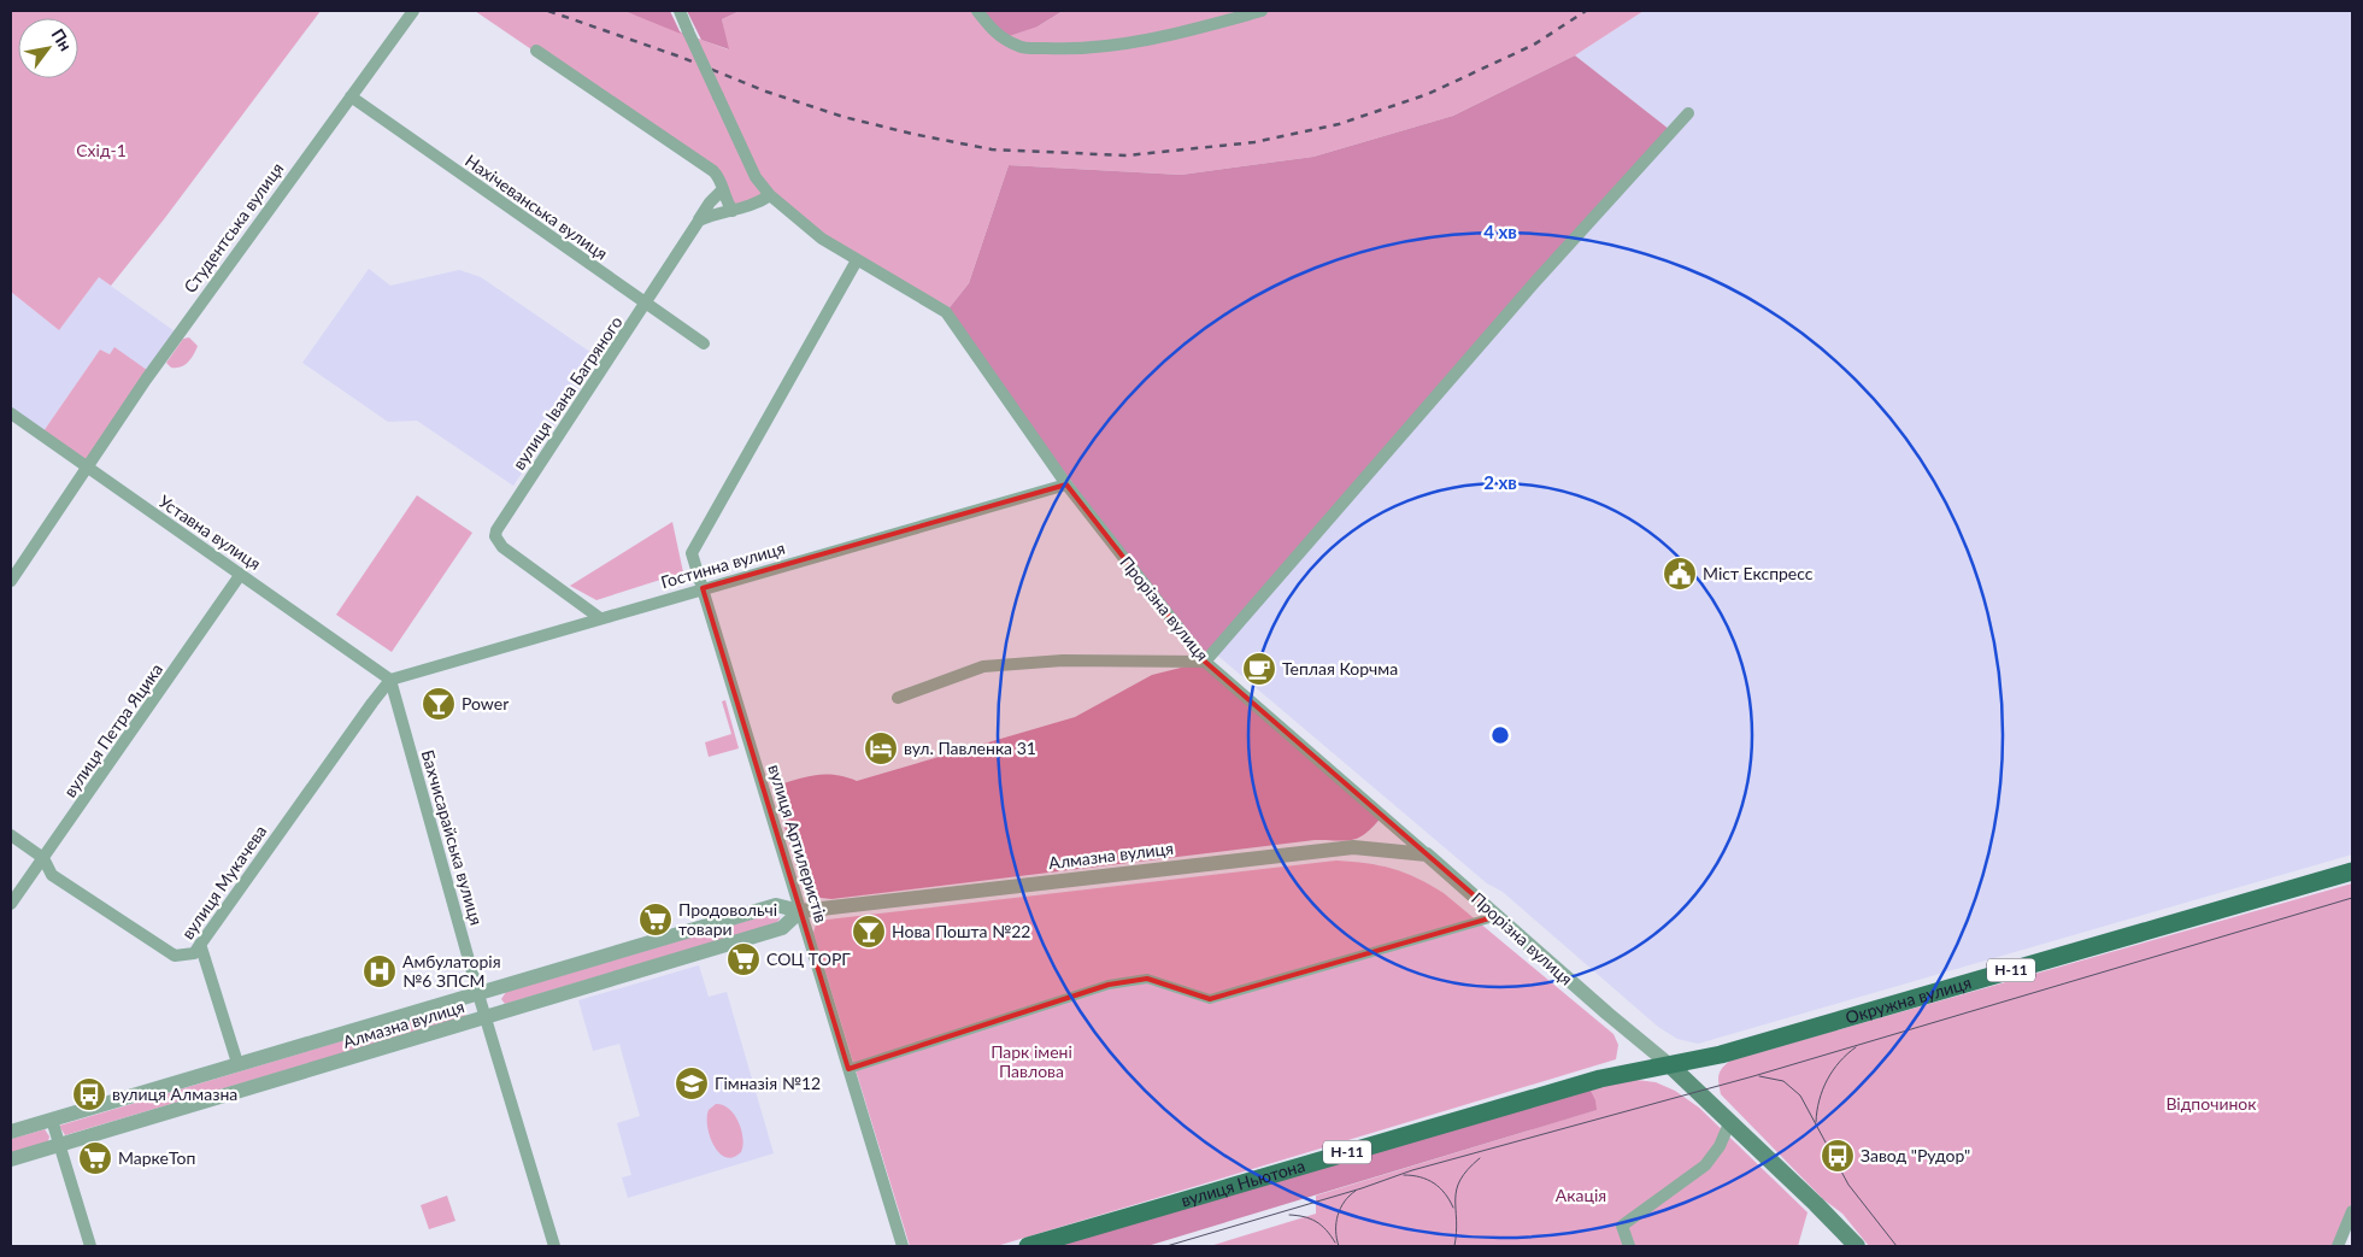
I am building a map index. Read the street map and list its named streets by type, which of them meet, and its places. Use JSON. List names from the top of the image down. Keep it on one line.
{"streets":{"main road":["Прорізна вулиця","Н-11","Окружна вулиця","вулиця Ньютона"],"street":["Нахічеванська вулиця","Студентська вулиця","вулиця Івана Багряного","Уставна вулиця","Гостинна вулиця","вулиця Петра Яцика","Бахчисарайська вулиця","вулиця Артилеристів","Алмазна вулиця","вулиця Мукачева"]},"crossings":[["Нахічеванська вулиця","Студентська вулиця"],["Нахічеванська вулиця","вулиця Івана Багряного"],["Студентська вулиця","Уставна вулиця"],["вулиця Івана Багряного","Гостинна вулиця"],["Уставна вулиця","Гостинна вулиця"],["Уставна вулиця","вулиця Петра Яцика"],["Уставна вулиця","Бахчисарайська вулиця"],["Уставна вулиця","вулиця Мукачева"],["Гостинна вулиця","Прорізна вулиця"],["Гостинна вулиця","Бахчисарайська вулиця"],["Гостинна вулиця","вулиця Артилеристів"],["Гостинна вулиця","вулиця Мукачева"],["Прорізна вулиця","вулиця Артилеристів"],["Прорізна вулиця","Алмазна вулиця"],["Прорізна вулиця","Окружна вулиця"],["Прорізна вулиця","вулиця Ньютона"],["вулиця Петра Яцика","вулиця Мукачева"],["Бахчисарайська вулиця","Алмазна вулиця"],["Бахчисарайська вулиця","вулиця Мукачева"],["вулиця Артилеристів","Алмазна вулиця"],["Окружна вулиця","вулиця Ньютона"]],"parks":["Схід-1","Парк імені Павлова","Відпочинок","Акація"],"places":{"public building":["Міст Експресс"],"cafe":["Теплая Корчма"],"bar":["Power","Нова Пошта №22"],"hotel":["вул. Павленка 31"],"supermarket":["Продовольчі товари","СОЦ ТОРГ","МаркеТоп"],"hospital":["Амбулаторія №6 ЗПСМ"],"school or university":["Гімназія №12"],"bus stop":["вулиця Алмазна","Завод \"Рудор\""]},"north":"top right","rings":["4 хв","2 хв"]}
